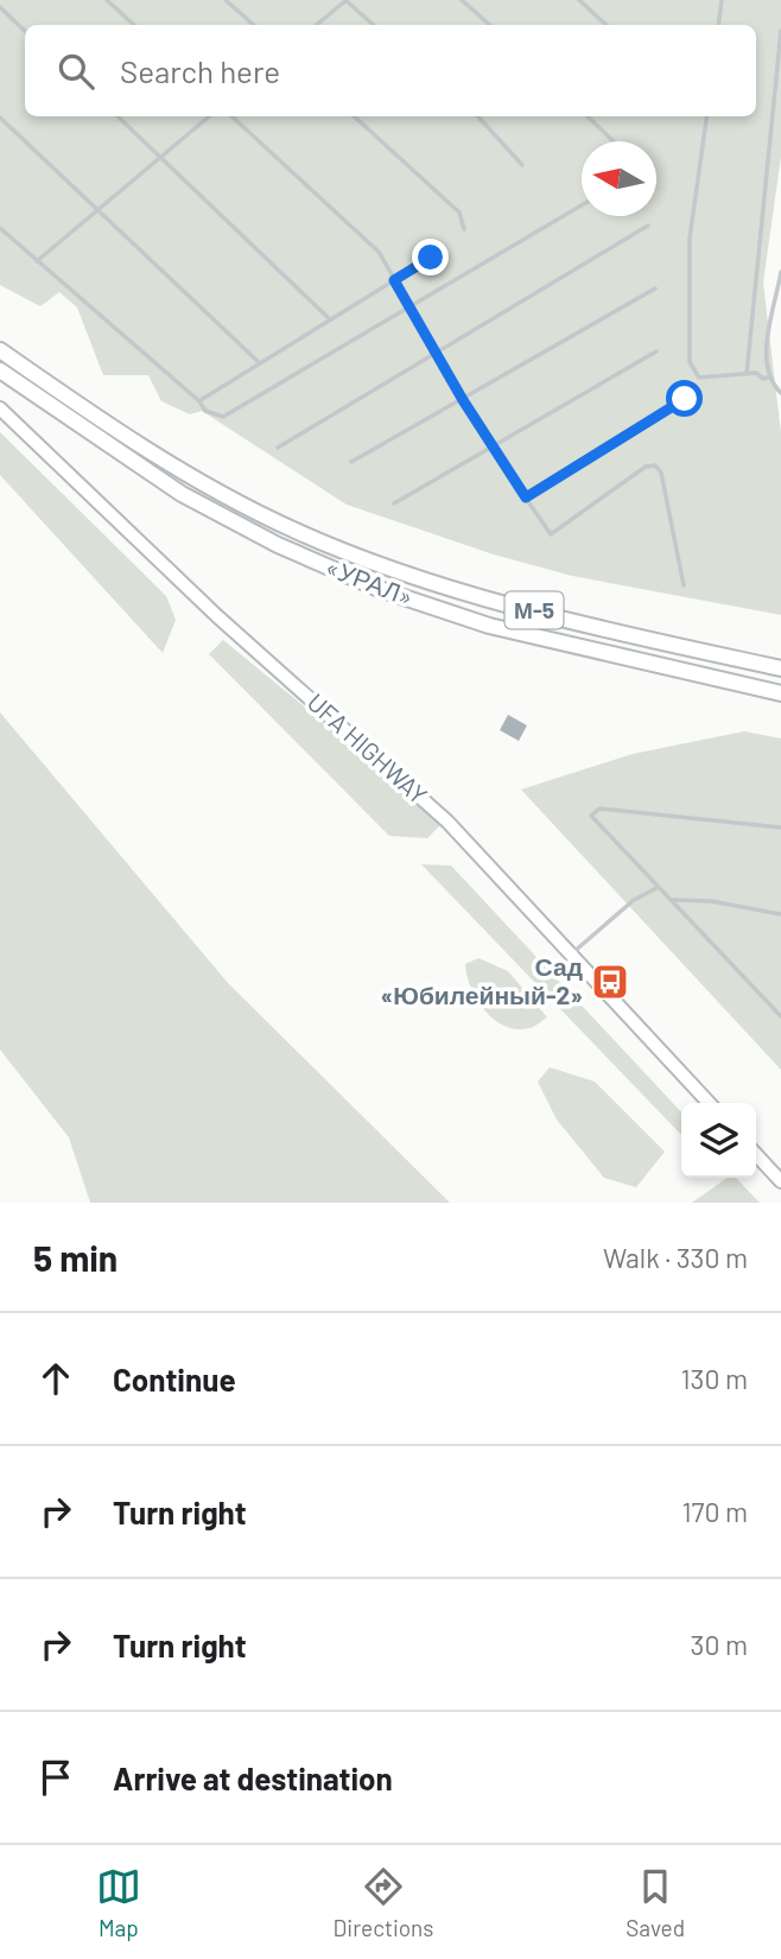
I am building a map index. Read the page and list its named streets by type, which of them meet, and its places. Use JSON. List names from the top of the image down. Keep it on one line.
{"streets":{"main road":["«УРАЛ»","М-5","UFA HIGHWAY"]},"places":{"bus stop":["Сад «Юбилейный-2»"]},"north":"left","page":{"search":"Search here","heading":["5 min","Walk · 330 m"],"list":[["Continue","130 m"],["Turn right","170 m"],["Turn right","30 m"],"Arrive at destination"],"nav":["Map","Directions","Saved"]}}
